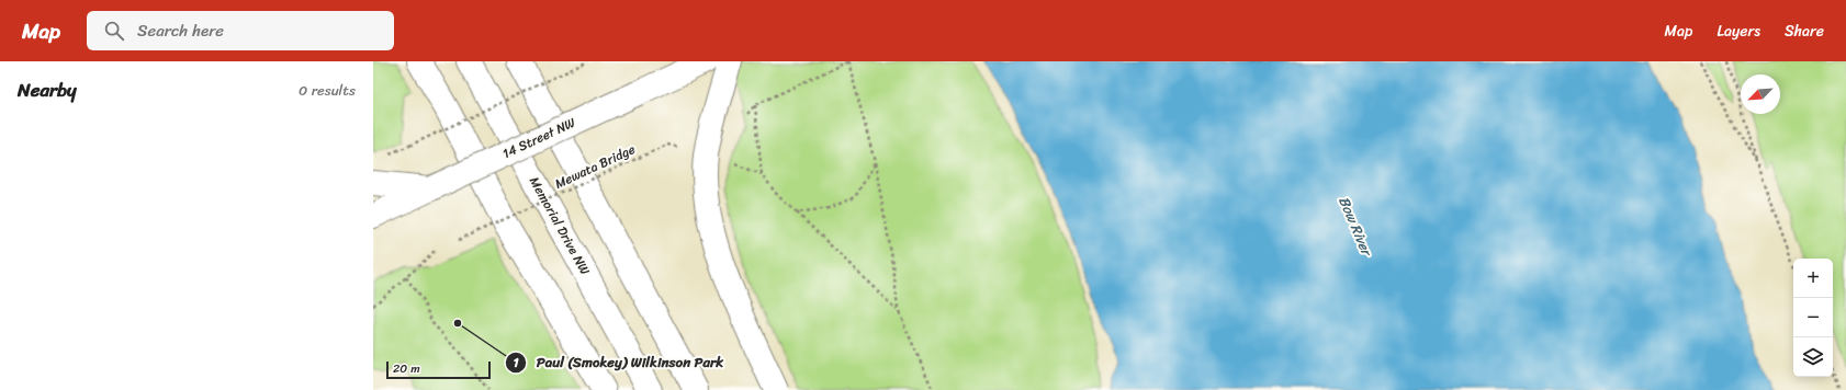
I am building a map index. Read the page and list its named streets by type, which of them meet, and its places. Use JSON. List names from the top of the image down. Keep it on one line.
{"streets":{"main road":["14 Street NW","Memorial Drive NW"],"path":["Mewata Bridge"]},"water":["Bow River"],"places":["Paul (Smokey) Wilkinson Park"],"scale_bar":"20 m","north":"bottom left","page":{"header":"Map","search":"Search here","nav":["Map","Layers","Share"],"heading":["Nearby","0 results"],"map_buttons":["+","−"],"scale":"20 m"}}
